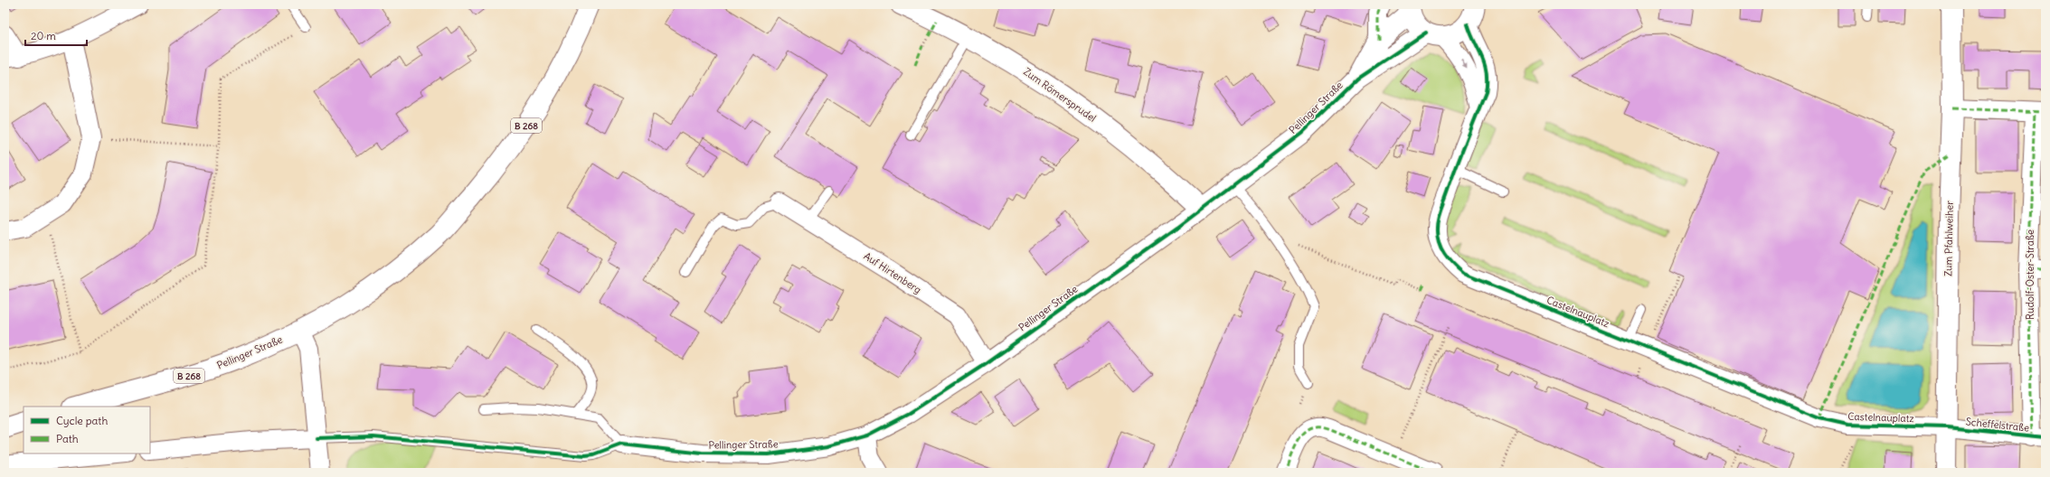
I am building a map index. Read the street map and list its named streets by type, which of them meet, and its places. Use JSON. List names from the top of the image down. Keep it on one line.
{"streets":{"street":["Zum Römersprudel","Pellinger Straße","B 268","Zum Pfahlweiher","Auf Hirtenberg","Rudolf-Oster-Straße","Castelnauplatz","Scheffelstraße"]},"crossings":[["Zum Römersprudel","Pellinger Straße"],["Pellinger Straße","B 268"],["Pellinger Straße","Auf Hirtenberg"],["Pellinger Straße","Castelnauplatz"],["Zum Pfahlweiher","Castelnauplatz"],["Zum Pfahlweiher","Scheffelstraße"],["Rudolf-Oster-Straße","Scheffelstraße"],["Castelnauplatz","Scheffelstraße"]],"legend":["Cycle path","Path"],"scale_bar":"20 m"}
